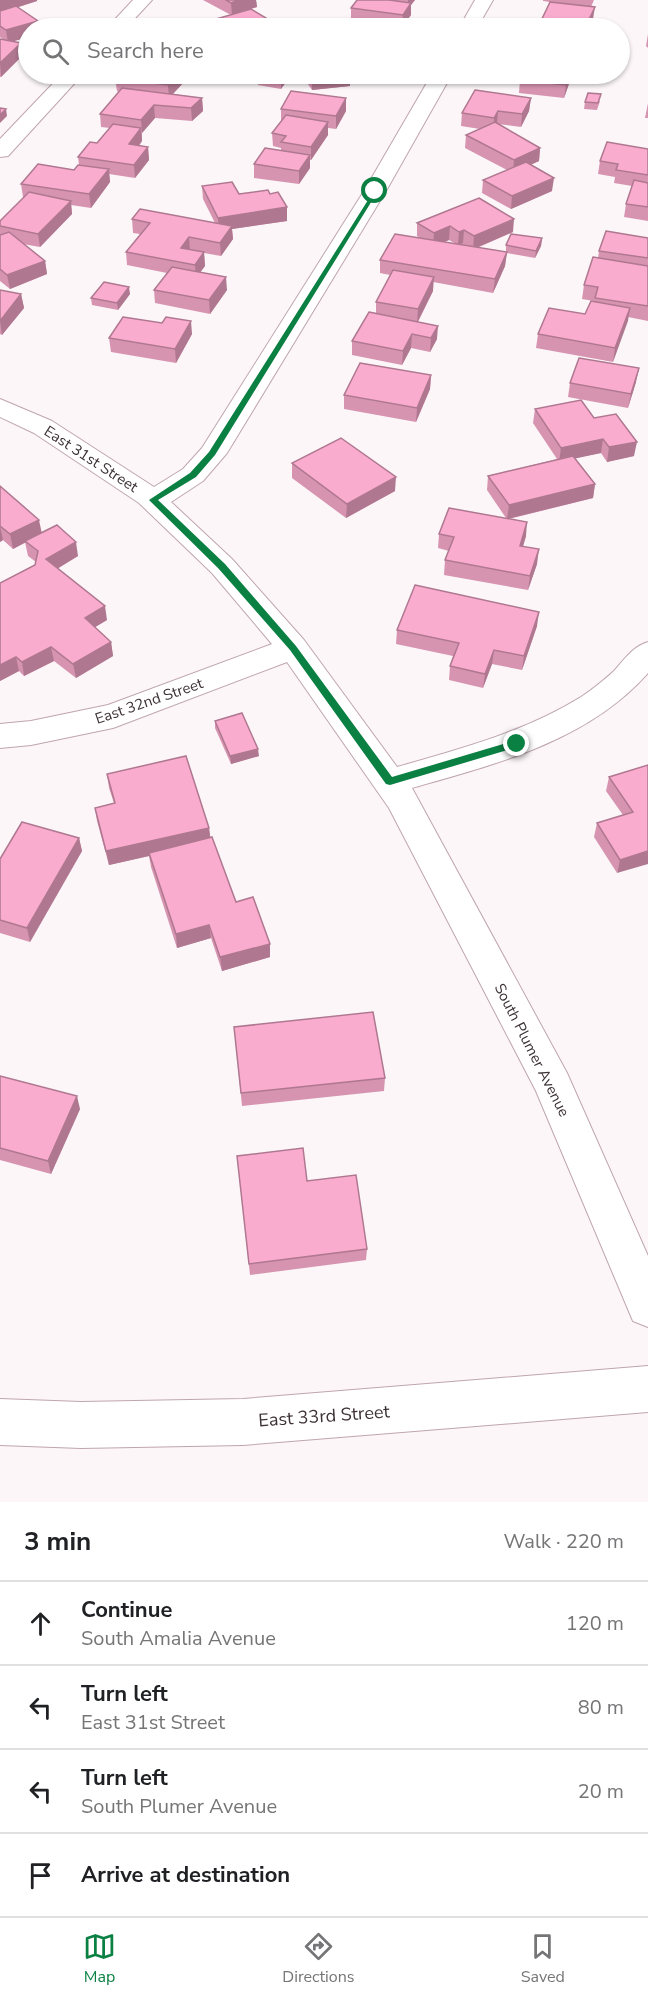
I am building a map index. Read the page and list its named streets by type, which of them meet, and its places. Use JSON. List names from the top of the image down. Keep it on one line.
{"streets":{"street":["East 31st Street","East 32nd Street","South Plumer Avenue","East 33rd Street"]},"crossings":[["East 31st Street","East 32nd Street"],["East 31st Street","South Plumer Avenue"]],"page":{"search":"Search here","heading":["3 min","Walk · 220 m"],"list":[["Continue","South Amalia Avenue","120 m"],["Turn left","East 31st Street","80 m"],["Turn left","South Plumer Avenue","20 m"],"Arrive at destination"],"nav":["Map","Directions","Saved"]}}
